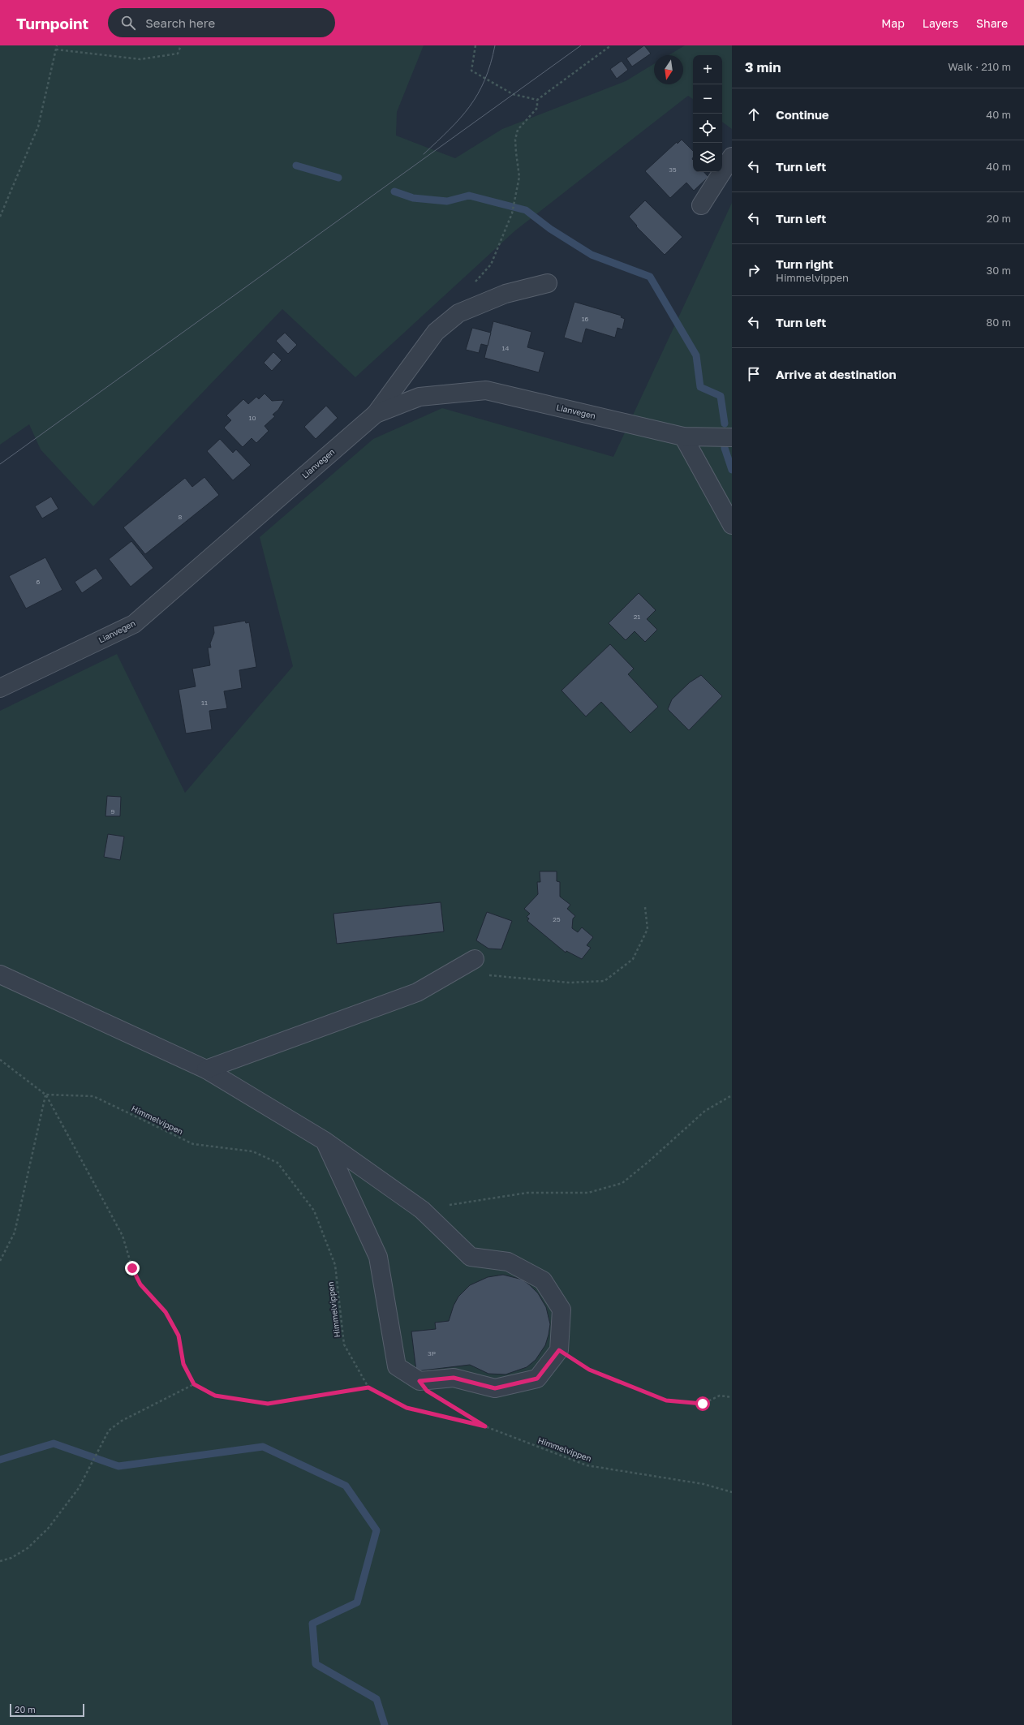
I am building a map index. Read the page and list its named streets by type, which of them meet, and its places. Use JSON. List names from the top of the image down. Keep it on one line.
{"streets":{"street":["Lianvegen"],"path":["Himmelvippen"]},"house_numbers":["35","16","14","10","8","6","21","11","9","25","3P"],"scale_bar":"20 m","north":"bottom","page":{"header":"Turnpoint","search":"Search here","nav":["Map","Layers","Share"],"heading":["3 min","Walk · 210 m"],"map_buttons":["+","−"],"list":[["Continue","40 m"],["Turn left","40 m"],["Turn left","20 m"],["Turn right","Himmelvippen","30 m"],["Turn left","80 m"],"Arrive at destination"],"scale":"20 m"}}
